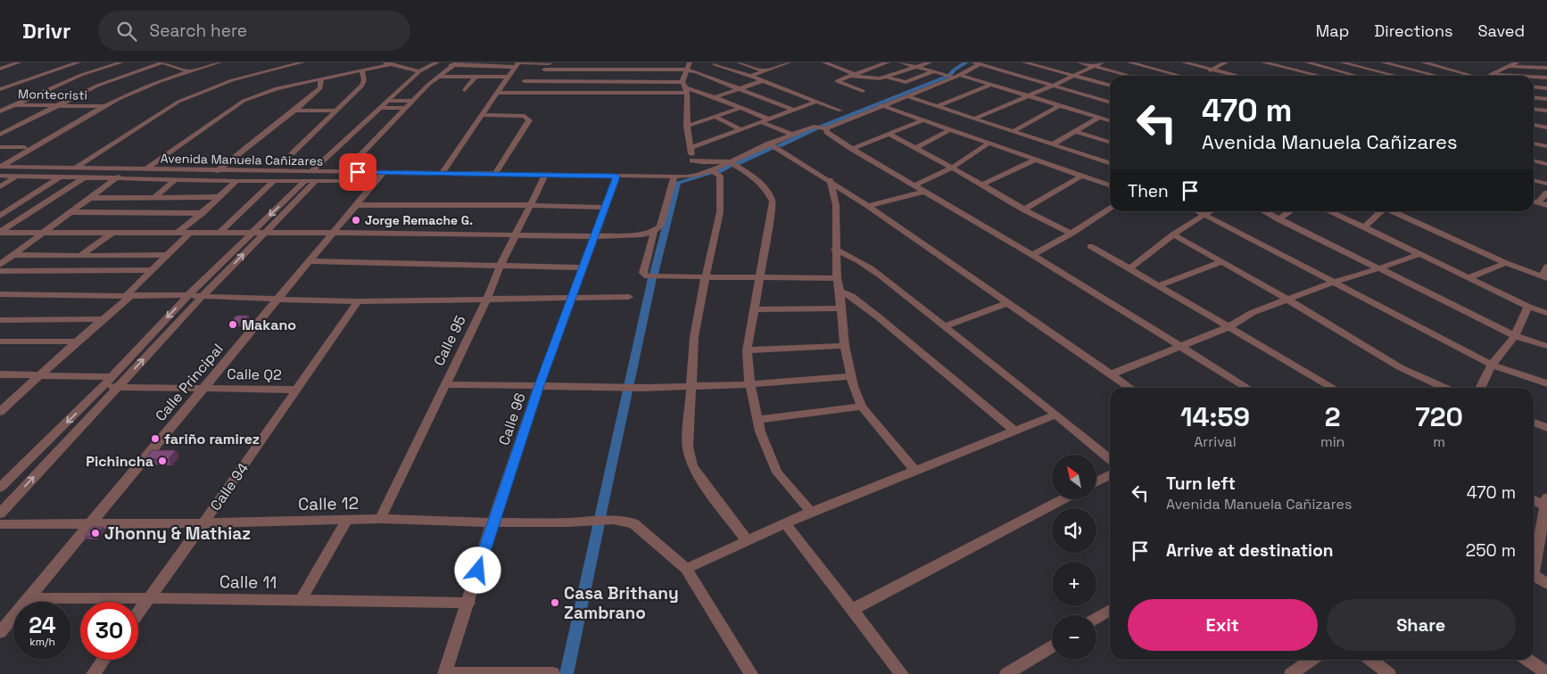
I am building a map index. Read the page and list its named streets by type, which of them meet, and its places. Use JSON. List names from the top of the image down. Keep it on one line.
{"streets":{"street":["Montecristi","Avenida Manuela Cañizares","Calle 95","Calle Q2","Calle Principal","Calle 96","Calle 94","Calle 12","Calle 11"]},"crossings":[["Avenida Manuela Cañizares","Calle 95"],["Avenida Manuela Cañizares","Calle Principal"],["Avenida Manuela Cañizares","Calle 96"],["Calle 95","Calle 12"],["Calle Q2","Calle Principal"],["Calle Q2","Calle 94"],["Calle Principal","Calle 12"],["Calle Principal","Calle 11"],["Calle 96","Calle 12"],["Calle 96","Calle 11"],["Calle 94","Calle 12"],["Calle 94","Calle 11"]],"places":["Jorge Remache G.","Makano","fariño ramirez","Pichincha","Jhonny & Mathiaz","Casa Brithany Zambrano"],"north":"top left","page":{"header":"Drivr","search":"Search here","nav":["Map","Directions","Saved"],"turn":["470 m","Avenida Manuela Cañizares"],"then":"Then","eta":["14:59","Arrival","2","min","720","m"],"map_buttons":["+","−"],"list":[{"name":"Turn left","note":"Avenida Manuela Cañizares","value":"470 m"},{"name":"Arrive at destination","value":"250 m"}],"buttons":["Exit","Share"],"speed":"24 km/h","limit":"30"}}
